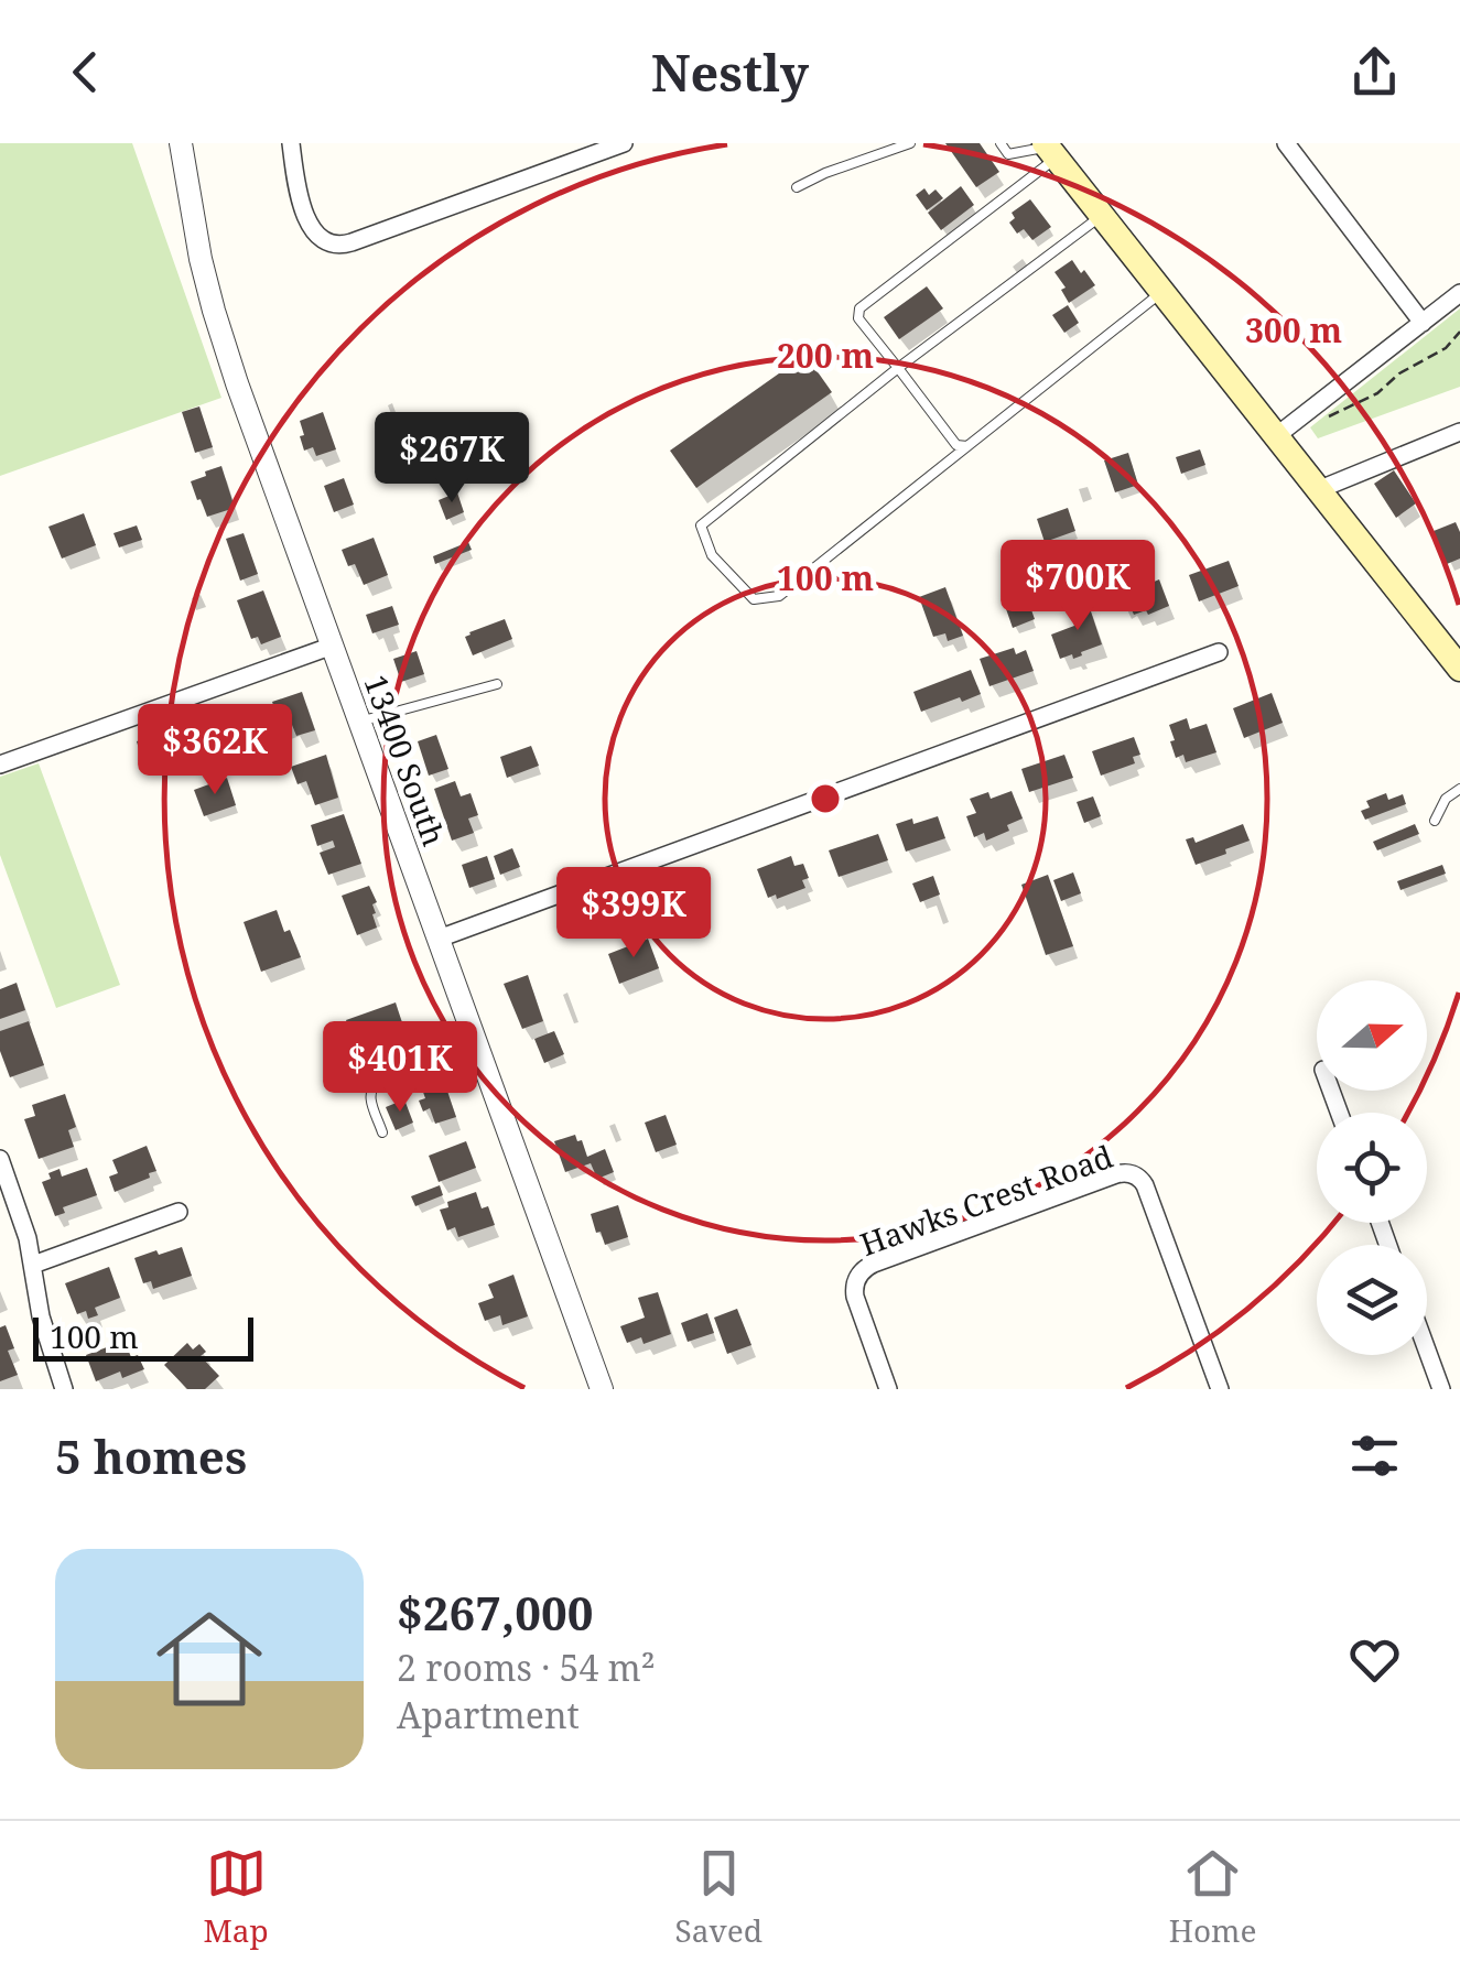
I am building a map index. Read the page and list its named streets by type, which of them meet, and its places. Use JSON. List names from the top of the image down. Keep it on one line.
{"streets":{"street":["13400 South","Hawks Crest Road"]},"scale_bar":"100 m","north":"right","page":{"header":"Nestly","price":["$267K","$700K","$362K","$399K","$401K"],"scale":"100 m","heading":"5 homes","list":[{"name":"$267,000","note":"2 rooms · 54 m² · Apartment"}],"tabs":["Map","Saved","Home"]},"rings":["300 m","200 m","100 m"]}
